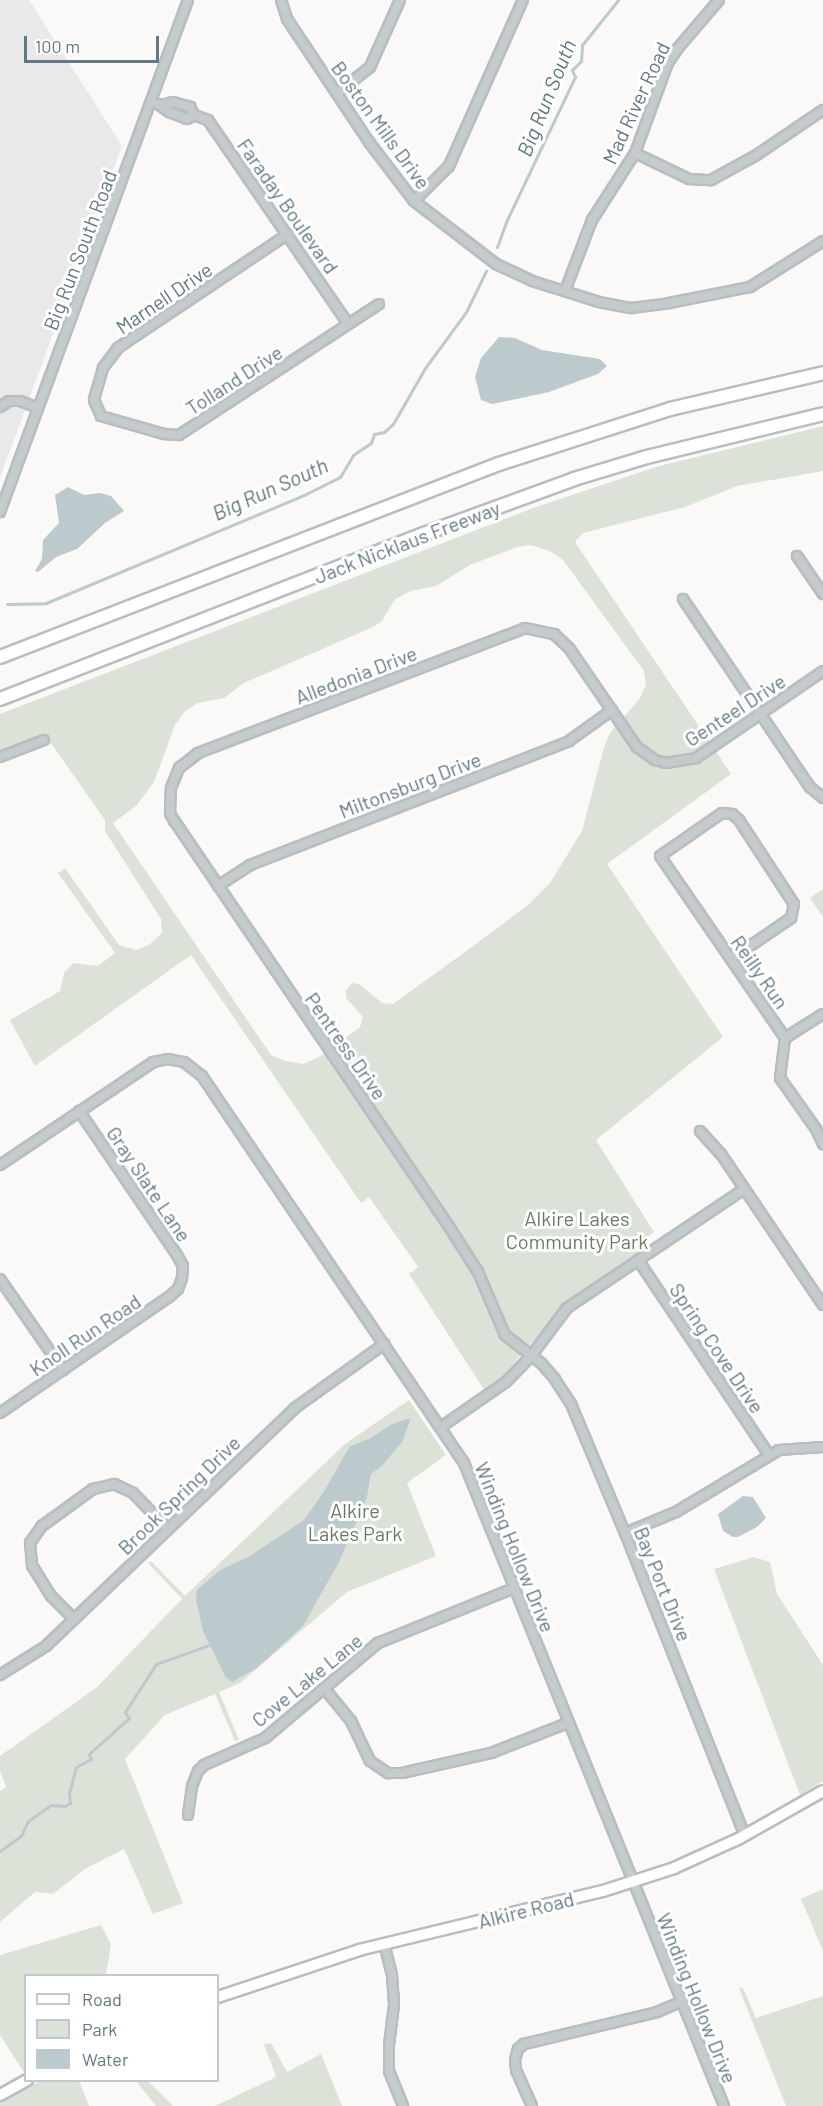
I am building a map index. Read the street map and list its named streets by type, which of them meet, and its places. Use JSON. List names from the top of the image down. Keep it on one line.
{"streets":{"highway":["Jack Nicklaus Freeway"],"main road":["Alkire Road"],"street":["Mad River Road","Boston Mills Drive","Faraday Boulevard","Big Run South Road","Marnell Drive","Tolland Drive","Alledonia Drive","Genteel Drive","Miltonsburg Drive","Reilly Run","Pentress Drive","Gray Slate Lane","Knoll Run Road","Spring Cove Drive","Brook Spring Drive","Winding Hollow Drive","Bay Port Drive","Cove Lake Lane"]},"crossings":[["Mad River Road","Boston Mills Drive"],["Faraday Boulevard","Big Run South Road"],["Faraday Boulevard","Marnell Drive"],["Faraday Boulevard","Tolland Drive"],["Marnell Drive","Tolland Drive"],["Alledonia Drive","Genteel Drive"],["Alledonia Drive","Pentress Drive"],["Genteel Drive","Miltonsburg Drive"],["Miltonsburg Drive","Pentress Drive"],["Pentress Drive","Bay Port Drive"],["Gray Slate Lane","Knoll Run Road"],["Gray Slate Lane","Winding Hollow Drive"],["Brook Spring Drive","Winding Hollow Drive"],["Winding Hollow Drive","Cove Lake Lane"],["Winding Hollow Drive","Alkire Road"],["Bay Port Drive","Alkire Road"]],"water":["Big Run South"],"parks":["Alkire Lakes Community Park","Alkire Lakes Park"],"legend":["Road","Park","Water"],"scale_bar":"100 m"}
